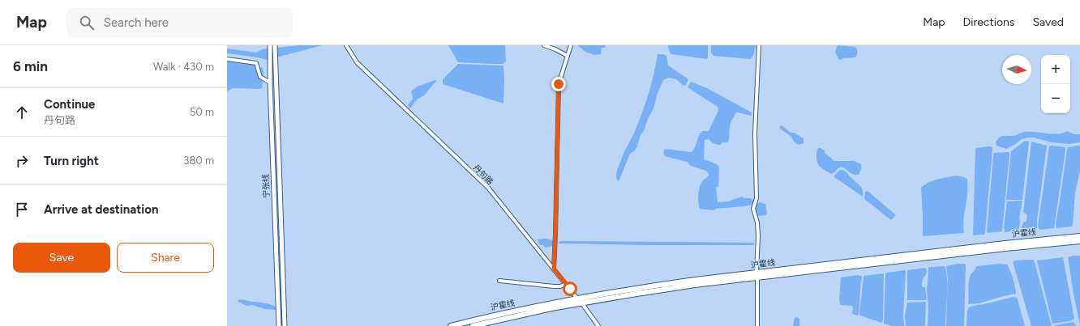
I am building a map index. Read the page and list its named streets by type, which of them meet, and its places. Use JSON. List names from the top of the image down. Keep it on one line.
{"streets":{"highway":["沪霍线"],"main road":["宁张线"],"street":["丹句路"]},"crossings":[["丹句路","沪霍线"]],"north":"right","page":{"header":"Map","search":"Search here","nav":["Map","Directions","Saved"],"heading":["6 min","Walk · 430 m"],"map_buttons":["+","−"],"list":[["Continue","丹句路","50 m"],["Turn right","380 m"],"Arrive at destination"],"buttons":["Save","Share"]}}
